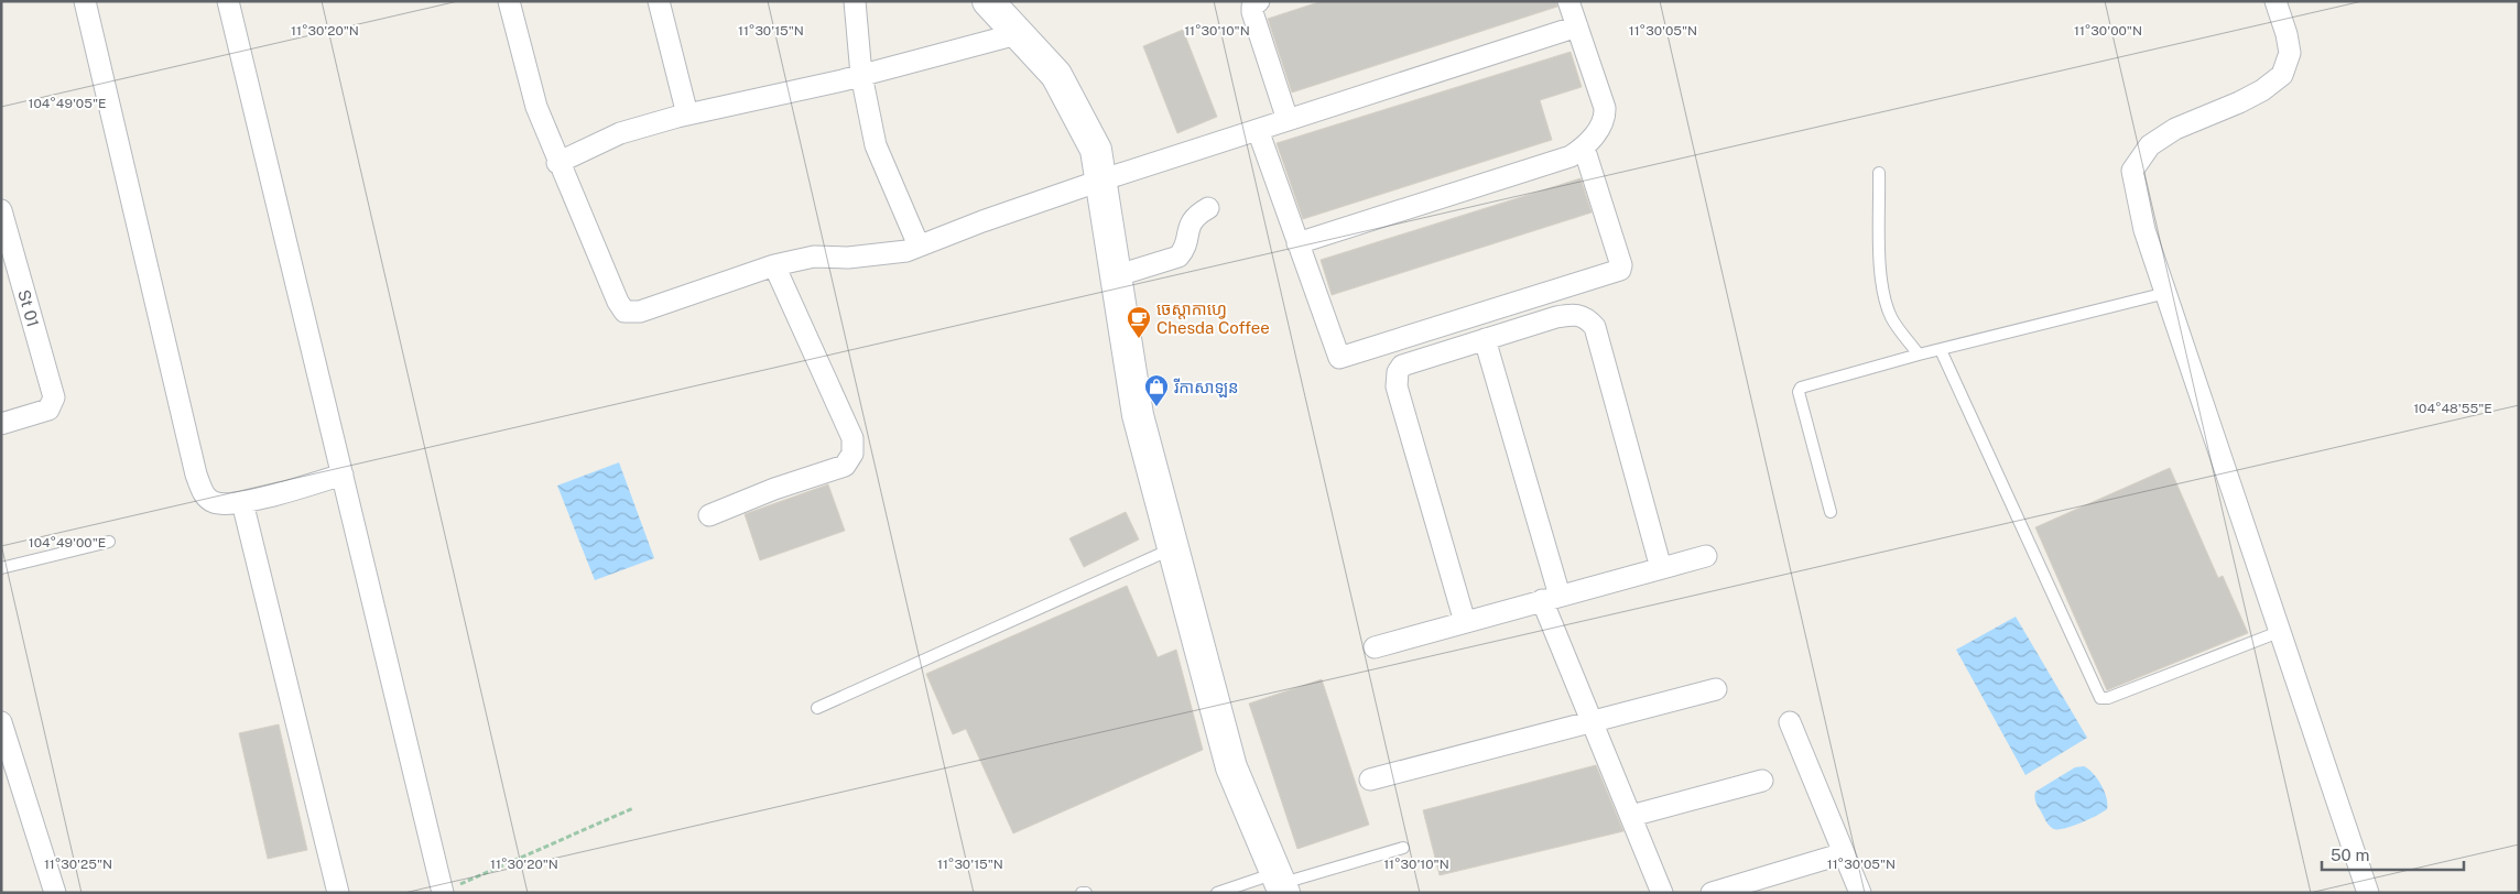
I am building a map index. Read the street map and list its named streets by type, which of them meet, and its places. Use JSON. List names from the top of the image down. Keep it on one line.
{"streets":{"street":["St 01"]},"places":{"cafe":["ចេស្ដាកាហ្វេ Chesda Coffee"],"shop":["រីកាសាឡន"]},"scale_bar":"50 m","coordinates":["11°30'20\"N","11°30'15\"N","11°30'10\"N","11°30'05\"N","11°30'00\"N","104°49'05\"E","104°48'55\"E","104°49'00\"E","11°30'25\"N"]}
